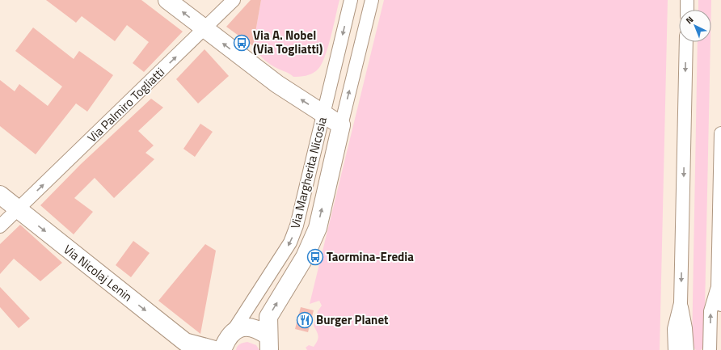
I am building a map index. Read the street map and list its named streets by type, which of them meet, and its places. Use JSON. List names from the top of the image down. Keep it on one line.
{"streets":{"main road":["Via Margherita Nicosia","Via Nicolaj Lenin"],"street":["Via Palmiro Togliatti"]},"crossings":[["Via Palmiro Togliatti","Via Nicolaj Lenin"]],"one_way":["Via Palmiro Togliatti","Via Nicolaj Lenin"],"places":{"bus stop":["Via A. Nobel (Via Togliatti)","Taormina-Eredia"],"restaurant":["Burger Planet"]},"north":"top left"}
